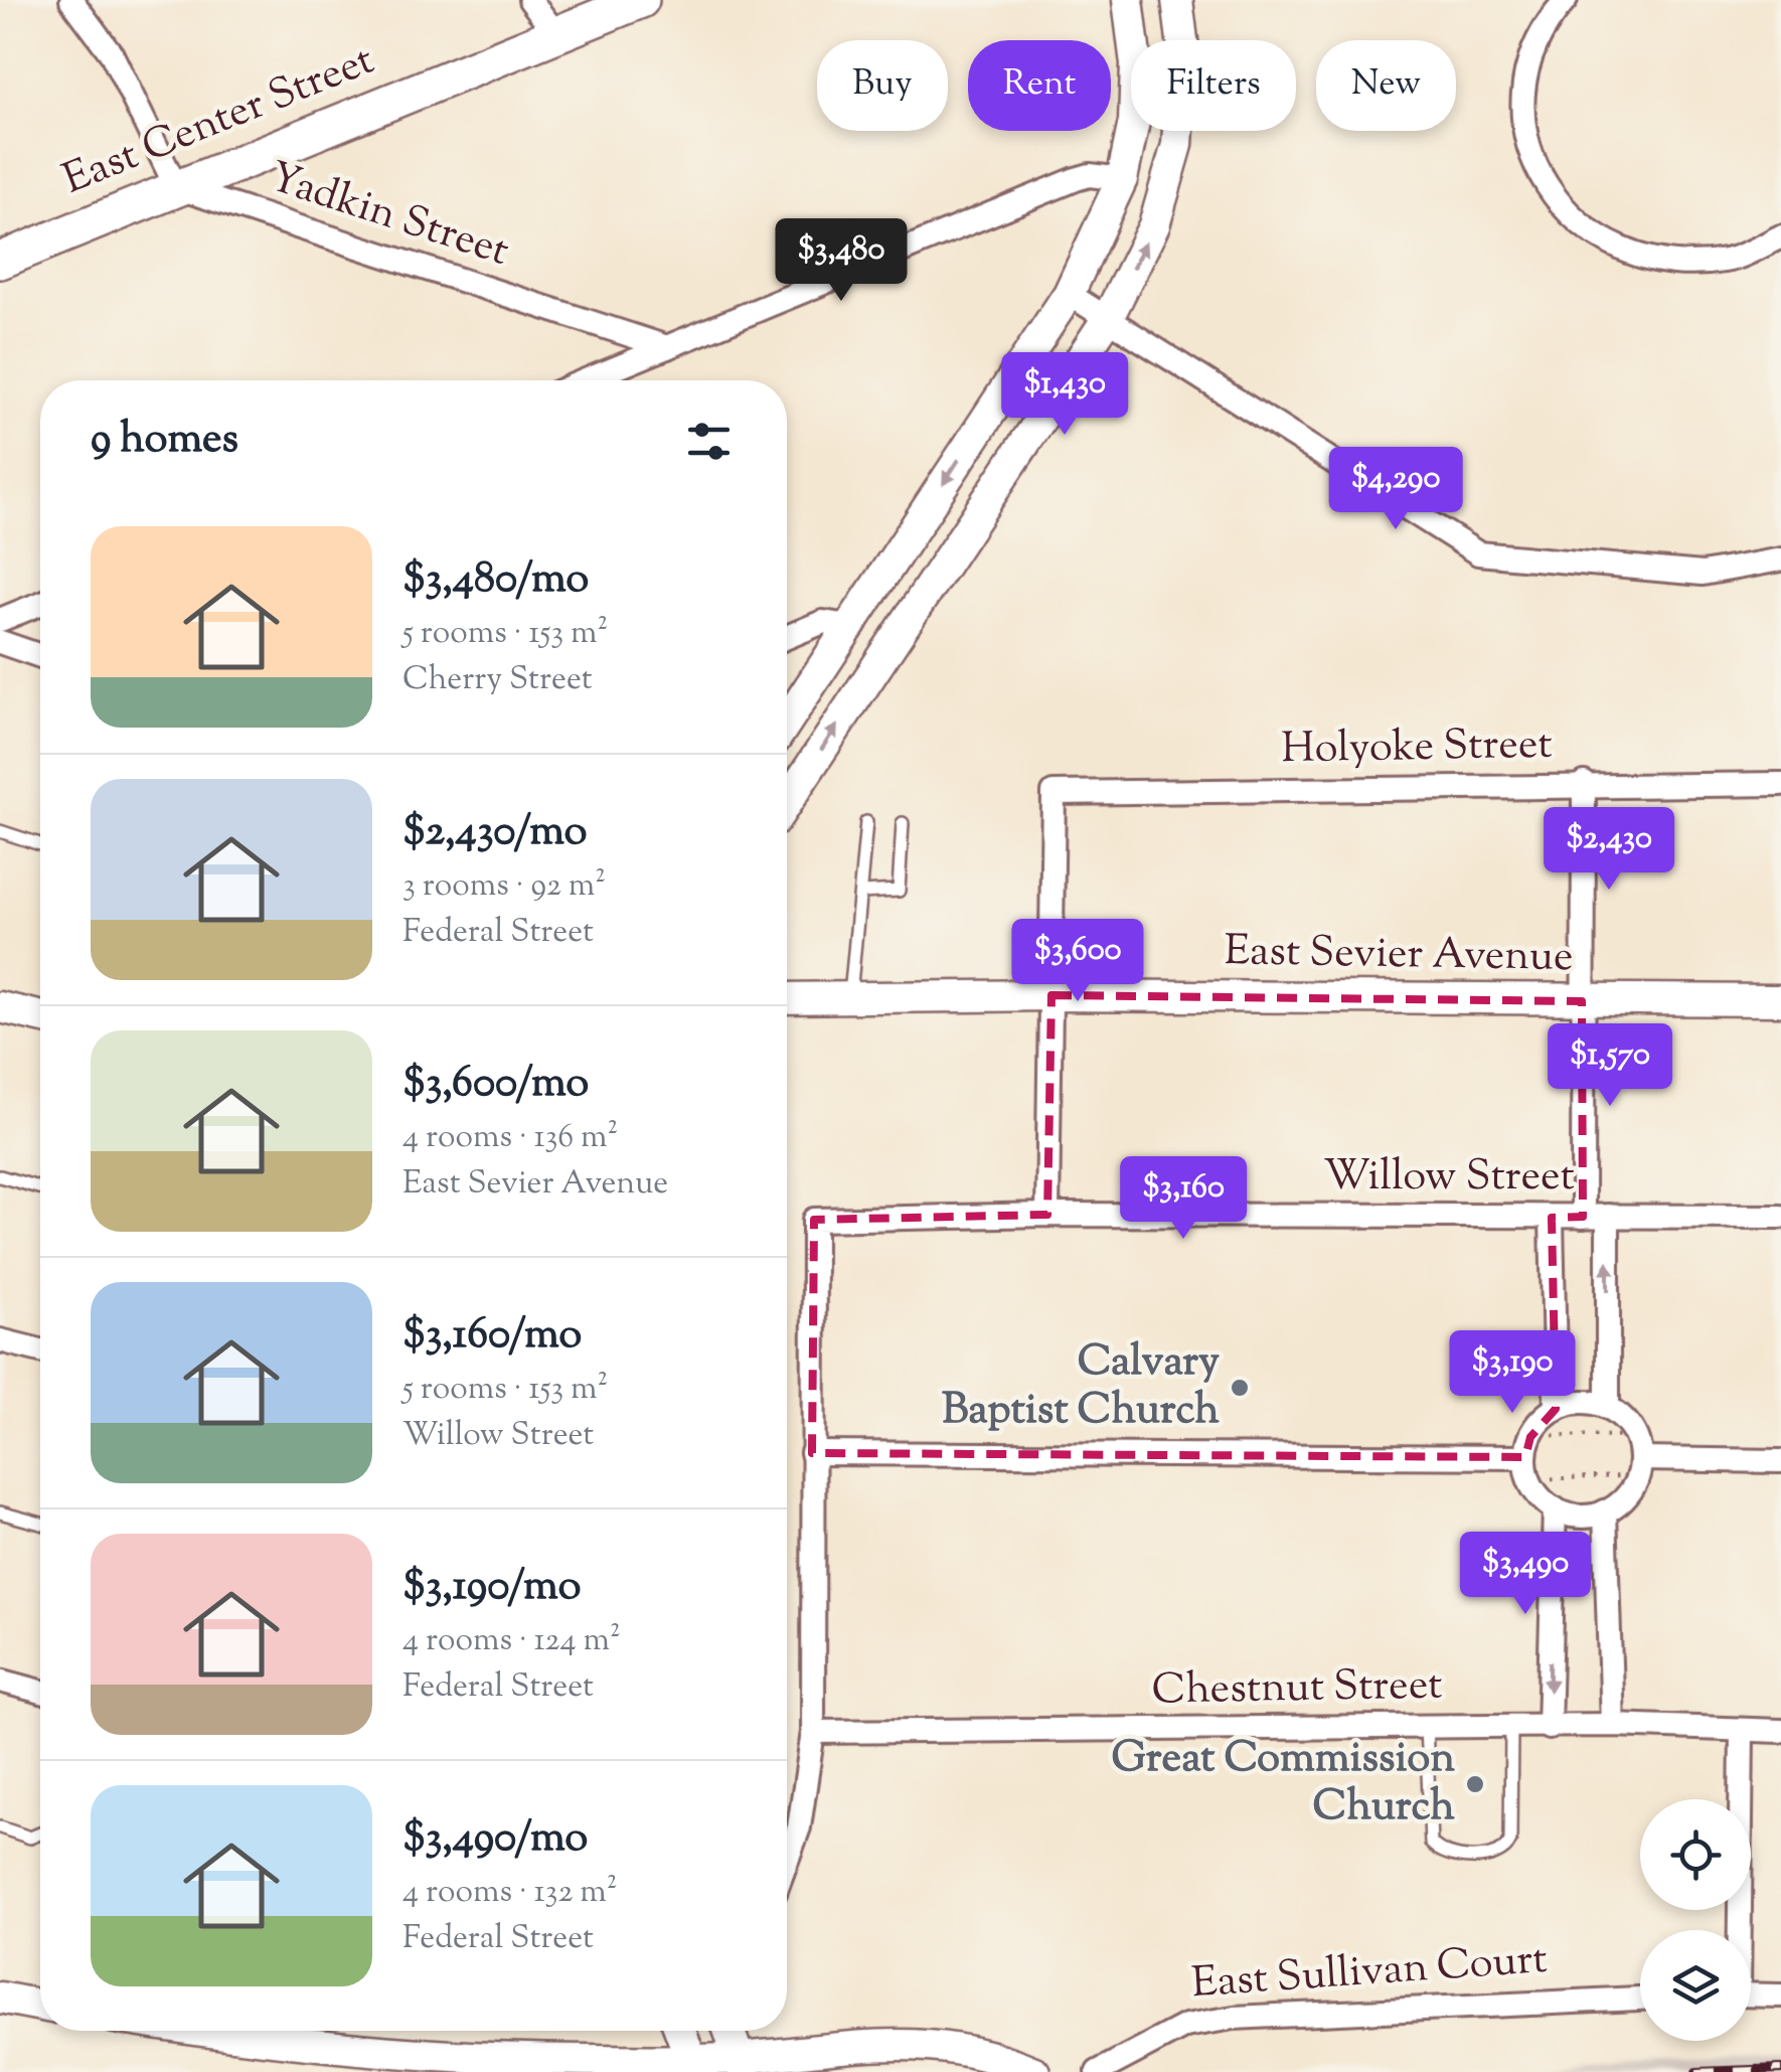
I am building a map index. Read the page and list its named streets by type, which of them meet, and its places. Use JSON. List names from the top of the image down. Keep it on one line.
{"streets":{"main road":["East Center Street","East Sevier Avenue"],"street":["Yadkin Street","Holyoke Street","Willow Street","Chestnut Street","East Sullivan Court"]},"crossings":[["East Center Street","Yadkin Street"],["Holyoke Street","East Sevier Avenue"]],"places":["Calvary Baptist Church","Great Commission Church"],"page":{"chip":["Buy","Rent","Filters","New"],"price":["$3,480","$1,430","$4,290","$2,430","$3,600","$1,570","$3,160","$3,190","$3,490"],"heading":"9 homes","list":[{"name":"$3,480/mo","note":"5 rooms · 153 m² · Cherry Street"},{"name":"$2,430/mo","note":"3 rooms · 92 m² · Federal Street"},{"name":"$3,600/mo","note":"4 rooms · 136 m² · East Sevier Avenue"},{"name":"$3,160/mo","note":"5 rooms · 153 m² · Willow Street"},{"name":"$3,190/mo","note":"4 rooms · 124 m² · Federal Street"},{"name":"$3,490/mo","note":"4 rooms · 132 m² · Federal Street"}]}}
